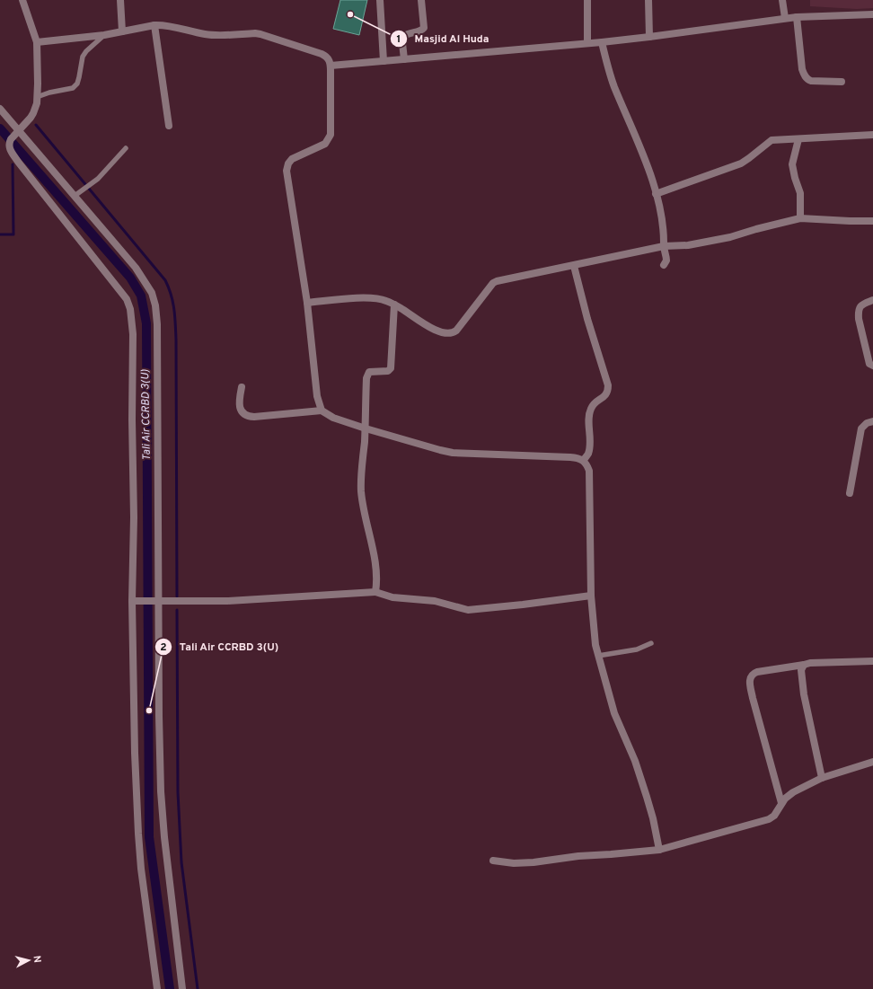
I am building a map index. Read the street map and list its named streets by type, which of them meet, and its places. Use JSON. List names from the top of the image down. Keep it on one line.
{"water":["Tali Air CCRBD 3(U)"],"places":["Masjid Al Huda","Tali Air CCRBD 3(U)"],"north":"right"}
